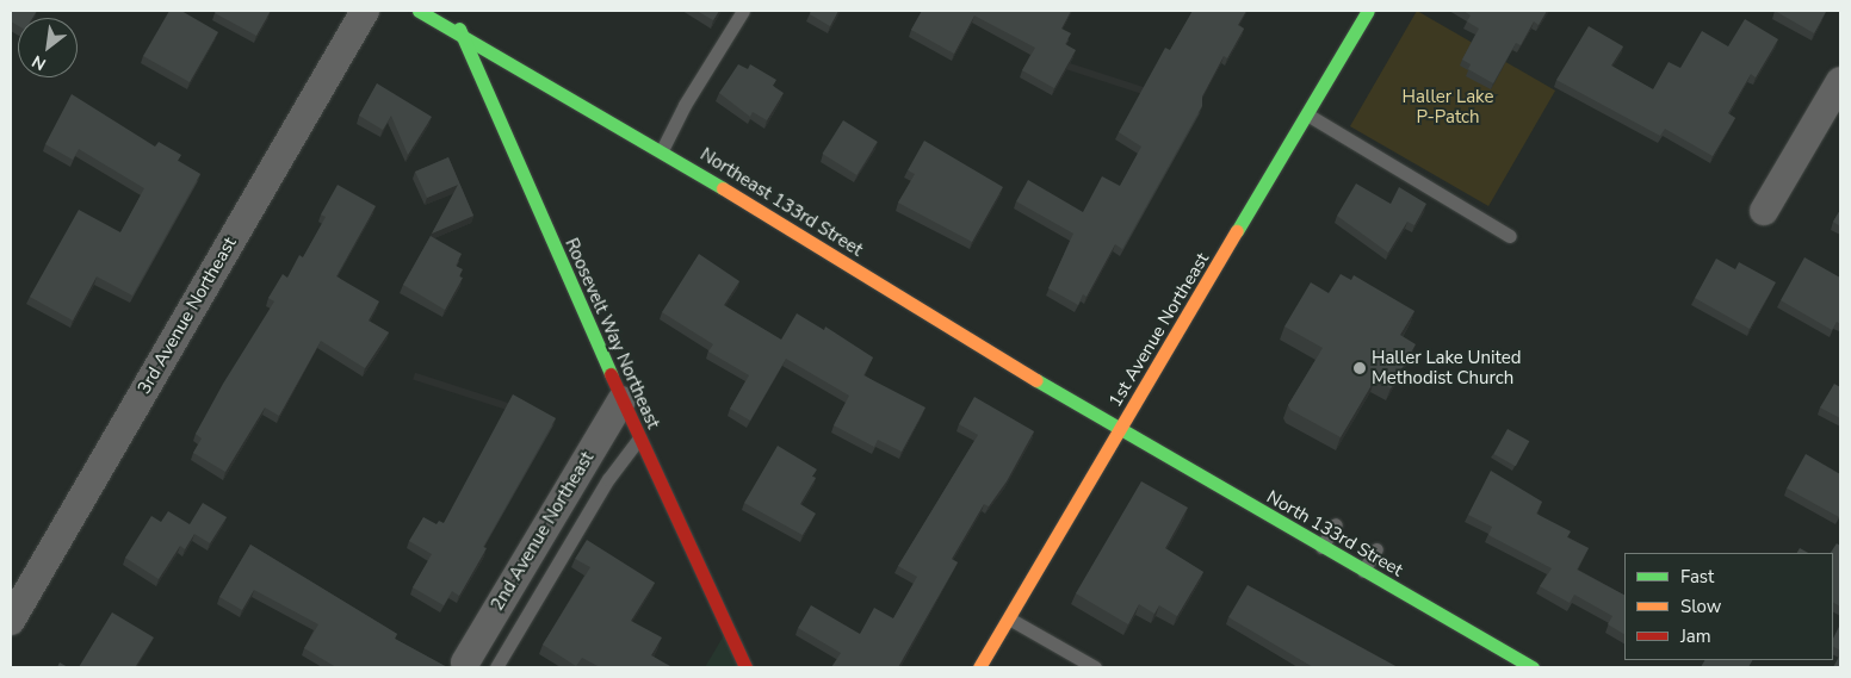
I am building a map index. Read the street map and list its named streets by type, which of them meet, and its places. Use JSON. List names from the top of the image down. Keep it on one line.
{"streets":{"street":["Northeast 133rd Street","3rd Avenue Northeast","1st Avenue Northeast","Roosevelt Way Northeast","2nd Avenue Northeast","North 133rd Street"]},"crossings":[["Northeast 133rd Street","1st Avenue Northeast"],["Northeast 133rd Street","Roosevelt Way Northeast"],["Northeast 133rd Street","North 133rd Street"],["1st Avenue Northeast","North 133rd Street"],["Roosevelt Way Northeast","2nd Avenue Northeast"]],"parks":["Haller Lake P-Patch"],"places":["Haller Lake United Methodist Church"],"legend":["Fast","Slow","Jam"],"north":"bottom left"}
